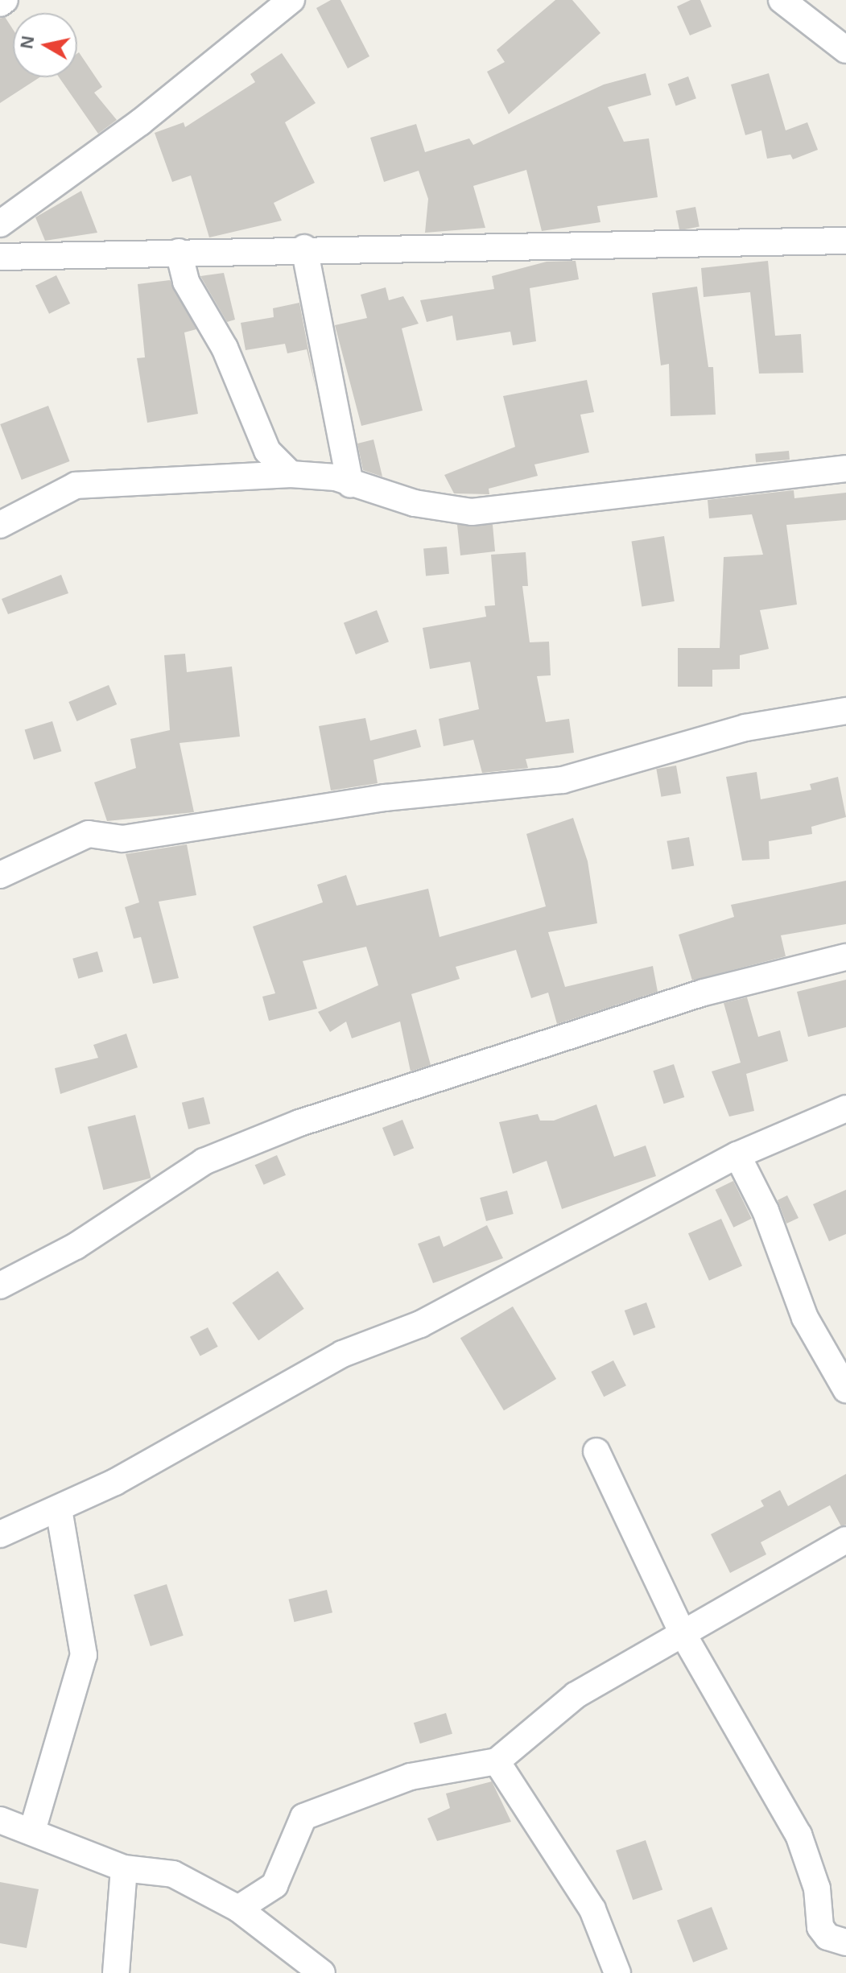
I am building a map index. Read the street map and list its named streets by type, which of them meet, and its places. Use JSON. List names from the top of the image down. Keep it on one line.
{"north":"left"}
